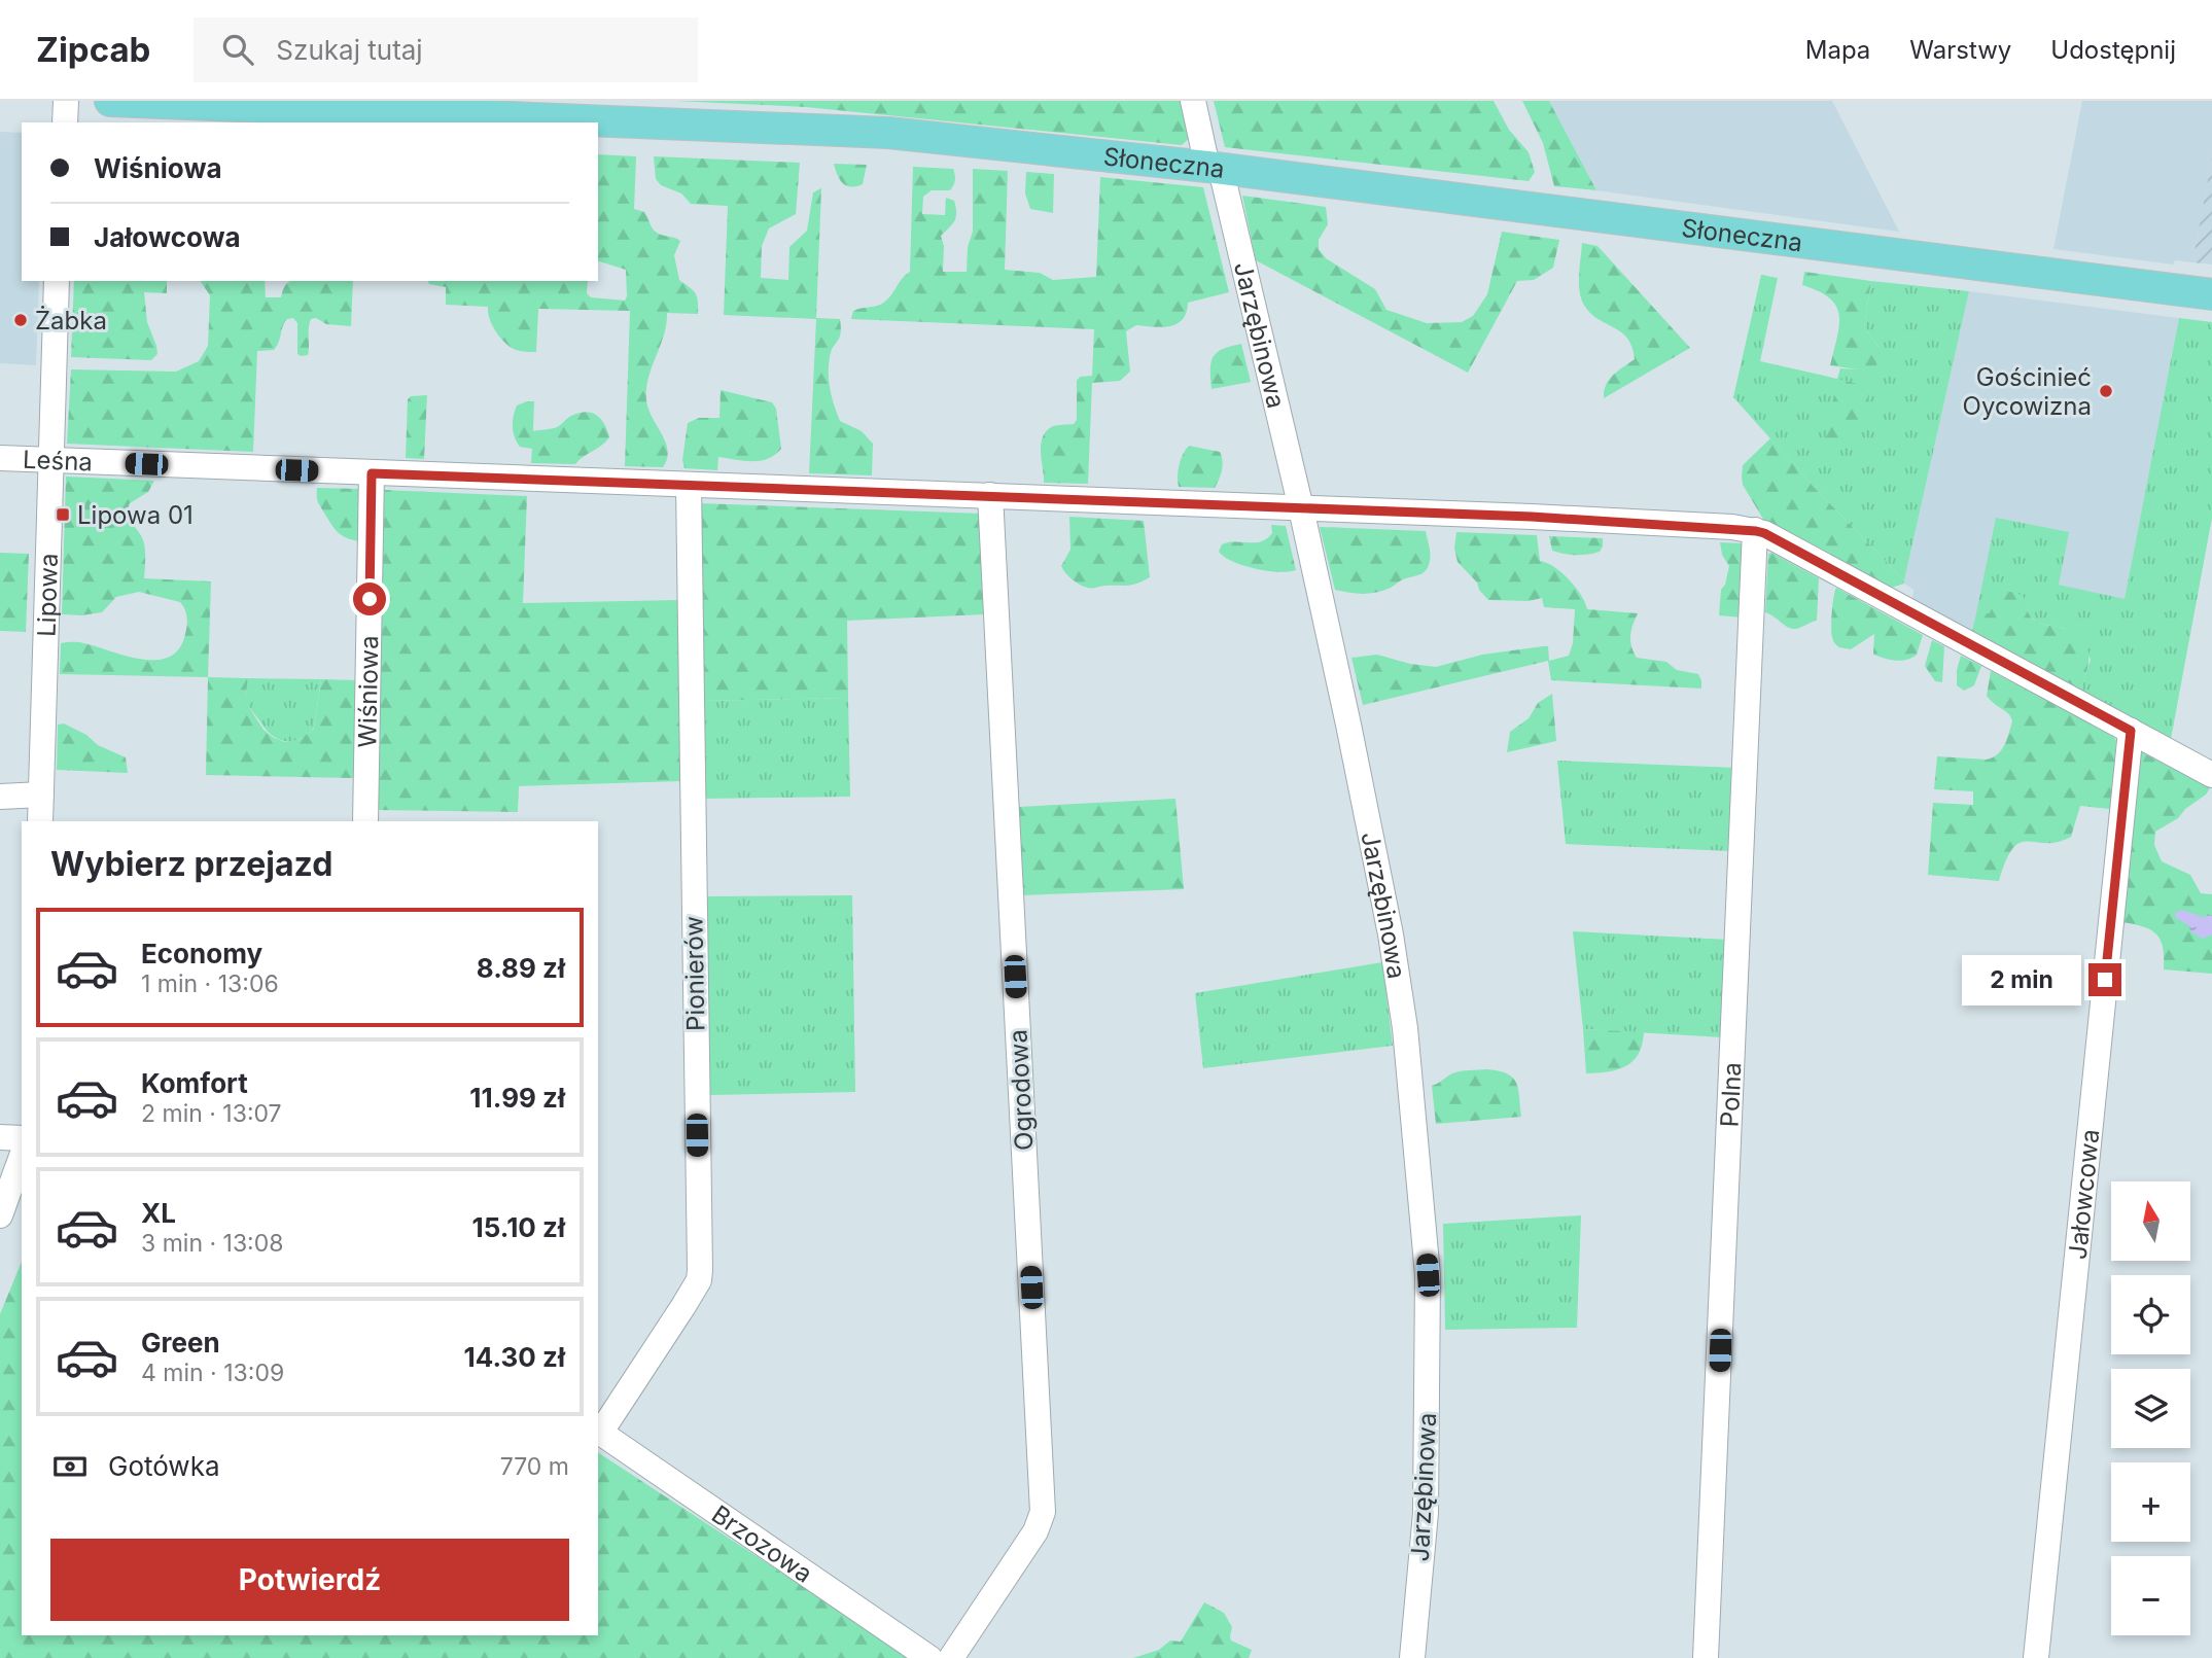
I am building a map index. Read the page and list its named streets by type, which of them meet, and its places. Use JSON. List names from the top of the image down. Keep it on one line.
{"streets":{"main road":["Słoneczna"],"street":["Jarzębinowa","Leśna","Lipowa","Wiśniowa","Pionierów","Ogrodowa","Polna","Jałowcowa","Brzozowa"]},"crossings":[["Słoneczna","Jarzębinowa"],["Jarzębinowa","Leśna"],["Leśna","Lipowa"],["Leśna","Wiśniowa"],["Leśna","Pionierów"],["Leśna","Ogrodowa"],["Leśna","Polna"],["Leśna","Jałowcowa"],["Pionierów","Brzozowa"]],"places":{"other":["Żabka","Gościnieć Oycowizna"],"transit":["Lipowa 01"]},"north":"top","page":{"header":"Zipcab","search":"Szukaj tutaj","nav":["Mapa","Warstwy","Udostępnij"],"banner":["Wiśniowa","Jałowcowa"],"heading":"Wybierz przejazd","list":[{"name":"Economy","note":"1 min · 13:06","value":"8.89 zł"},{"name":"Komfort","note":"2 min · 13:07","value":"11.99 zł"},{"name":"XL","note":"3 min · 13:08","value":"15.10 zł"},{"name":"Green","note":"4 min · 13:09","value":"14.30 zł"}],"bubble":"2 min","map_buttons":["+","−"],"pay":["Gotówka","770 m"],"buttons":"Potwierdź"}}
